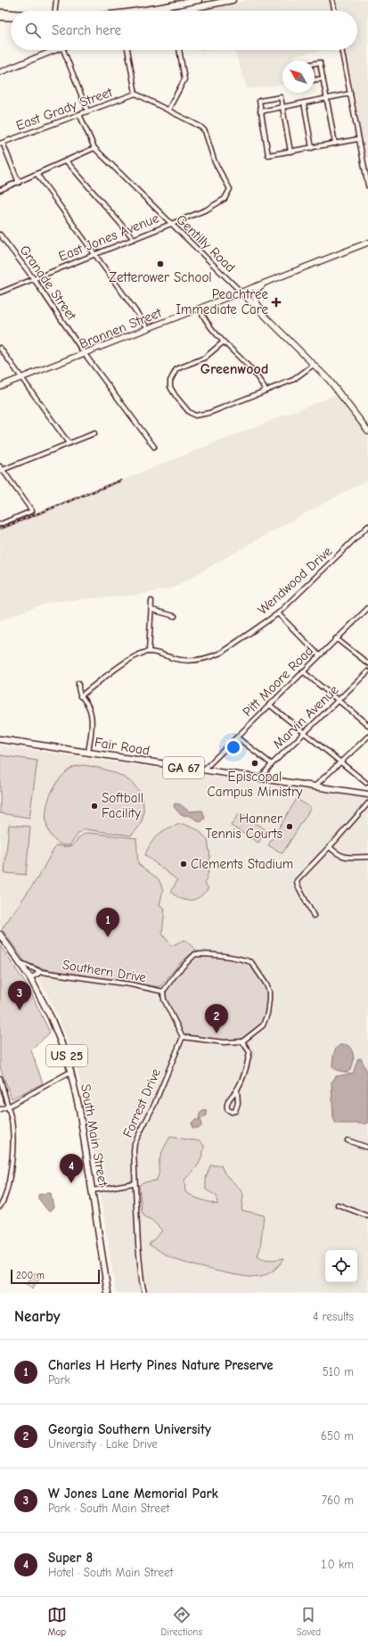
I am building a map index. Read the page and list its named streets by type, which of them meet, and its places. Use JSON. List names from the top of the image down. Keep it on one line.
{"streets":{"main road":["Fair Road","GA 67","US 25","South Main Street"],"street":["East Grady Street","East Jones Avenue","Gentilly Road","Granade Street","Brannen Street","Wendwood Drive","Pitt Moore Road","Marvin Avenue","Southern Drive","Forrest Drive"]},"crossings":[["East Grady Street","Gentilly Road"],["East Jones Avenue","Gentilly Road"],["East Jones Avenue","Granade Street"],["Gentilly Road","Brannen Street"],["Granade Street","Brannen Street"],["Pitt Moore Road","Fair Road"],["Marvin Avenue","Fair Road"],["Southern Drive","Forrest Drive"],["Southern Drive","South Main Street"]],"districts":["Greenwood"],"places":{"other":["Zetterower School","Episcopal Campus Ministry","Softball Facility","Hanner Tennis Courts","Clements Stadium"],"health":["Peachtree Immediate Care"]},"scale_bar":"200 m","north":"top left","page":{"search":"Search here","pins":["1","3","2","4"],"scale":"200 m","heading":["Nearby","4 results"],"list":[{"mark":"1","name":"Charles H Herty Pines Nature Preserve","note":"Park","value":"510 m"},{"mark":"2","name":"Georgia Southern University","note":"University · Lake Drive","value":"650 m"},{"mark":"3","name":"W Jones Lane Memorial Park","note":"Park · South Main Street","value":"760 m"},{"mark":"4","name":"Super 8","note":"Hotel · South Main Street","value":"1.0 km"}],"nav":["Map","Directions","Saved"]}}
